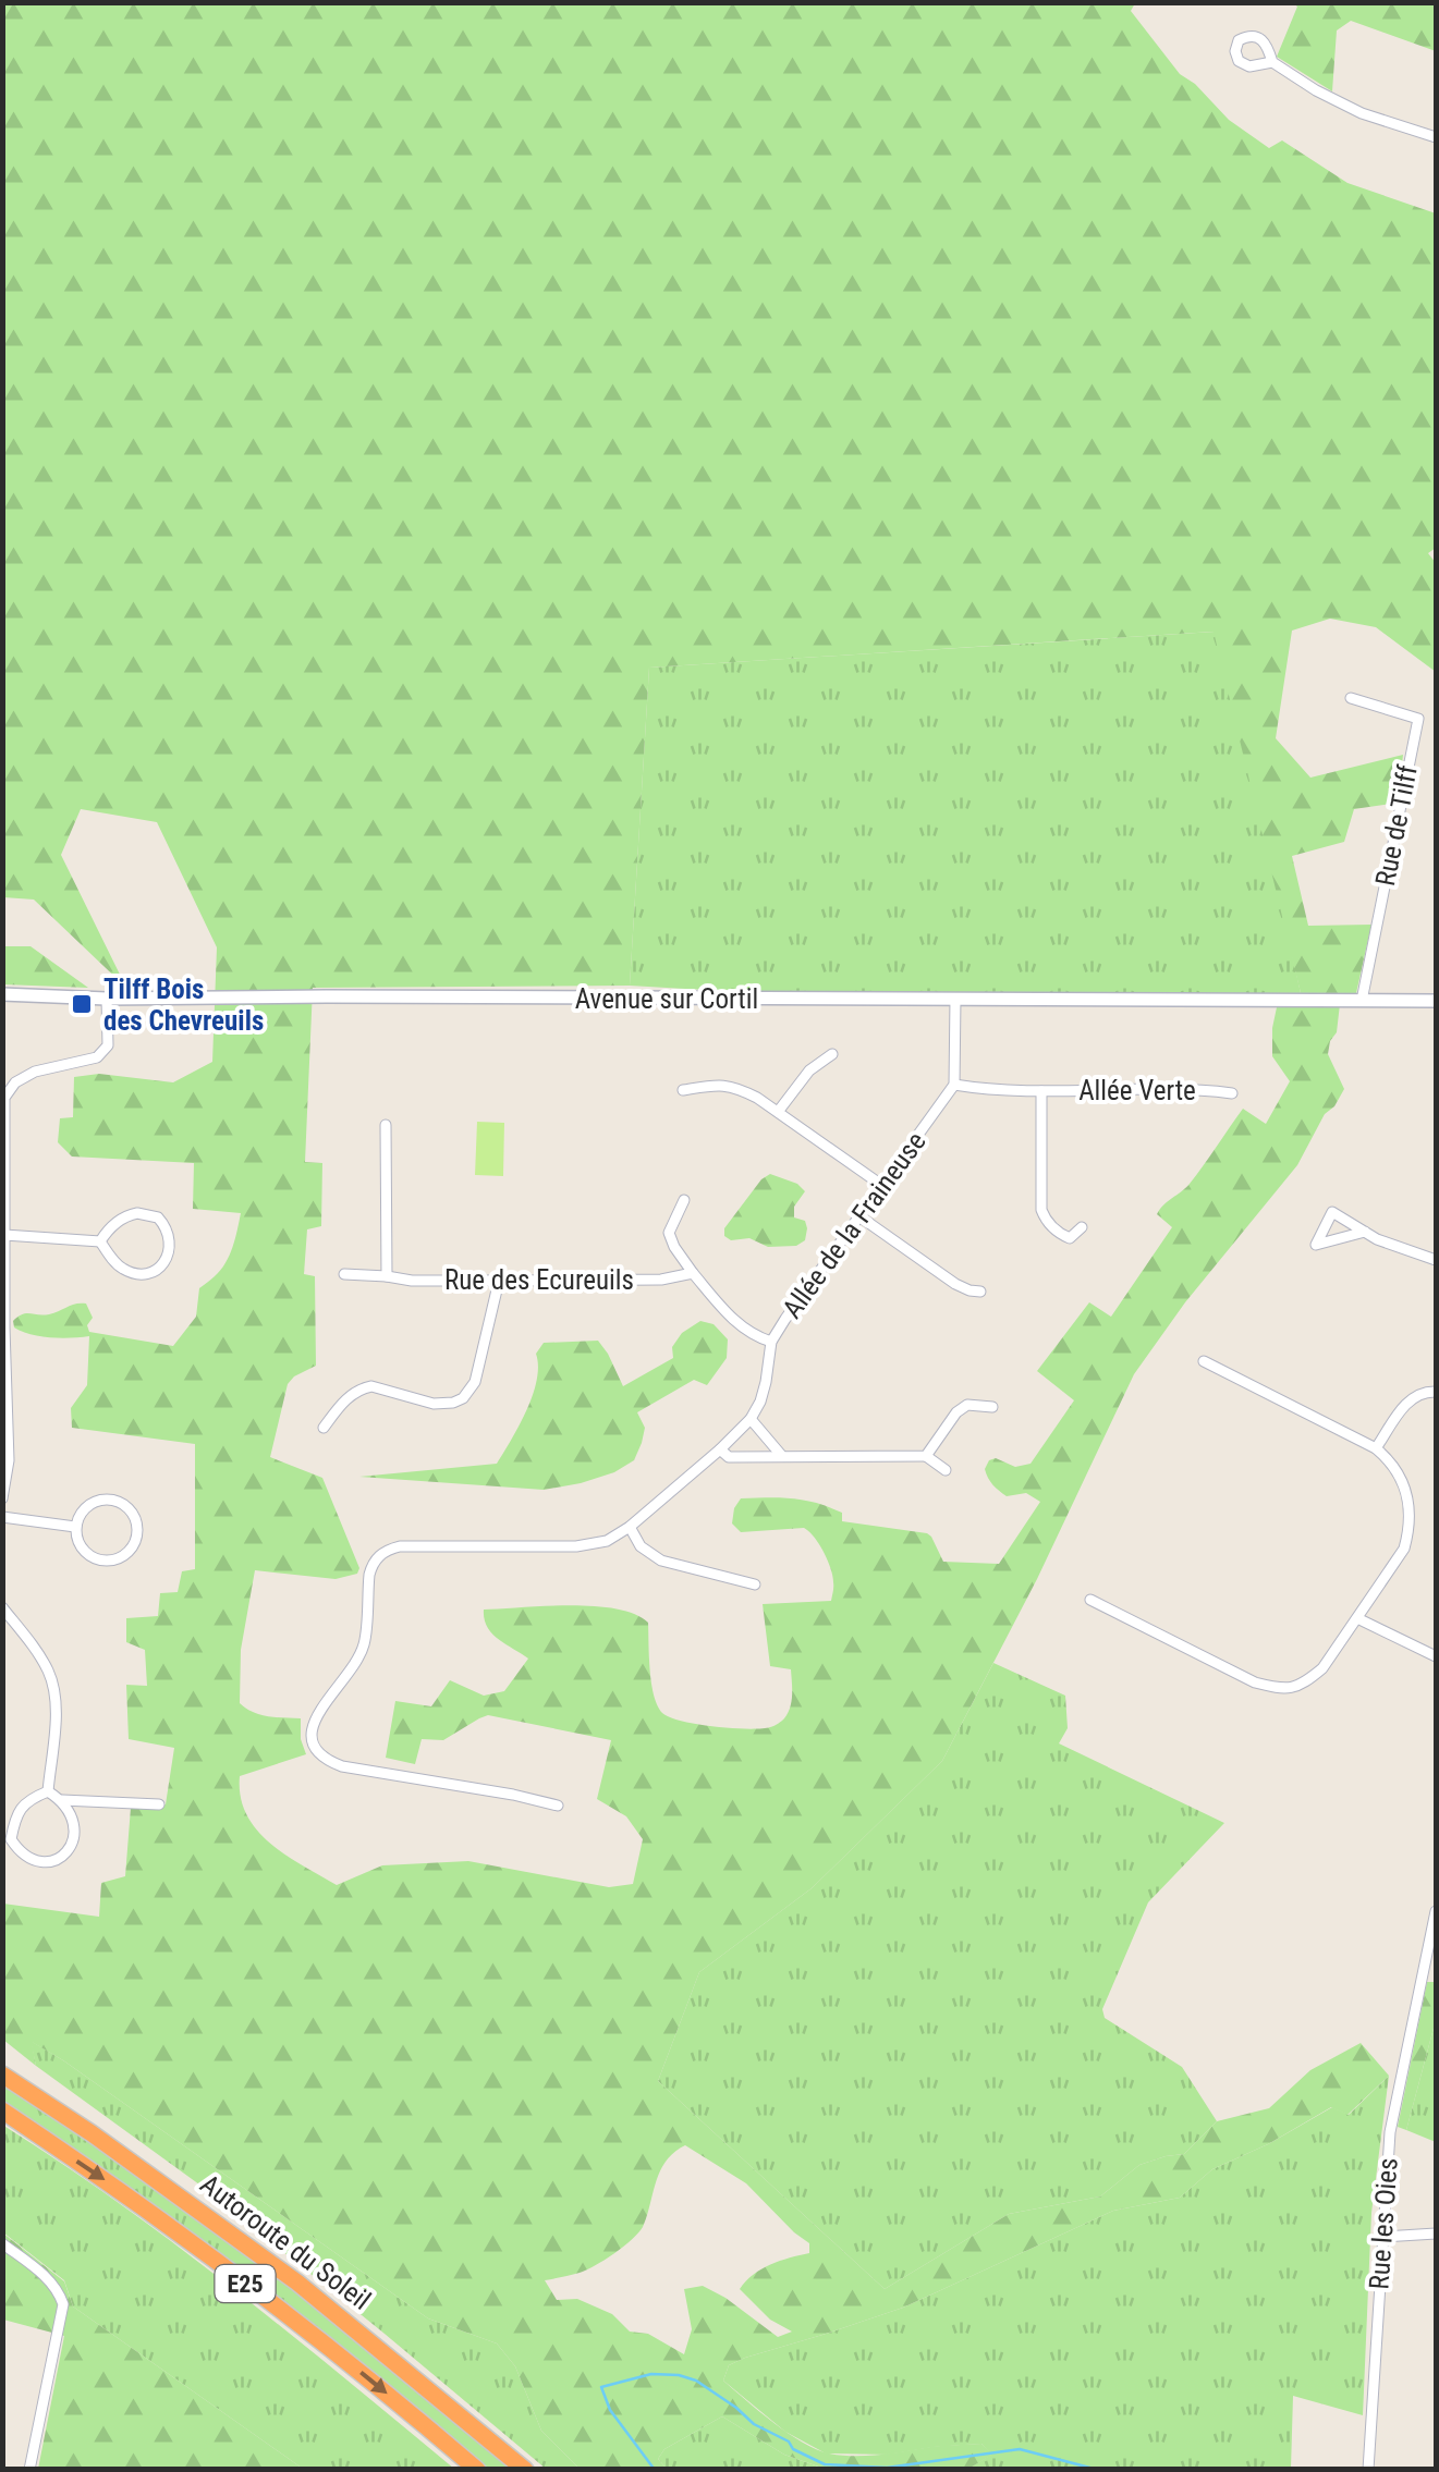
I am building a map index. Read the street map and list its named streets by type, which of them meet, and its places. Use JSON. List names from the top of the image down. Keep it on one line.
{"streets":{"highway":["Autoroute du Soleil","E25"],"main road":["Avenue sur Cortil"],"street":["Rue de Tilff","Allée Verte","Allée de la Fraineuse","Rue des Ecureuils","Rue les Oies"]},"crossings":[["Rue de Tilff","Avenue sur Cortil"],["Allée Verte","Allée de la Fraineuse"]],"places":{"transit":["Tilff Bois des Chevreuils"]}}
